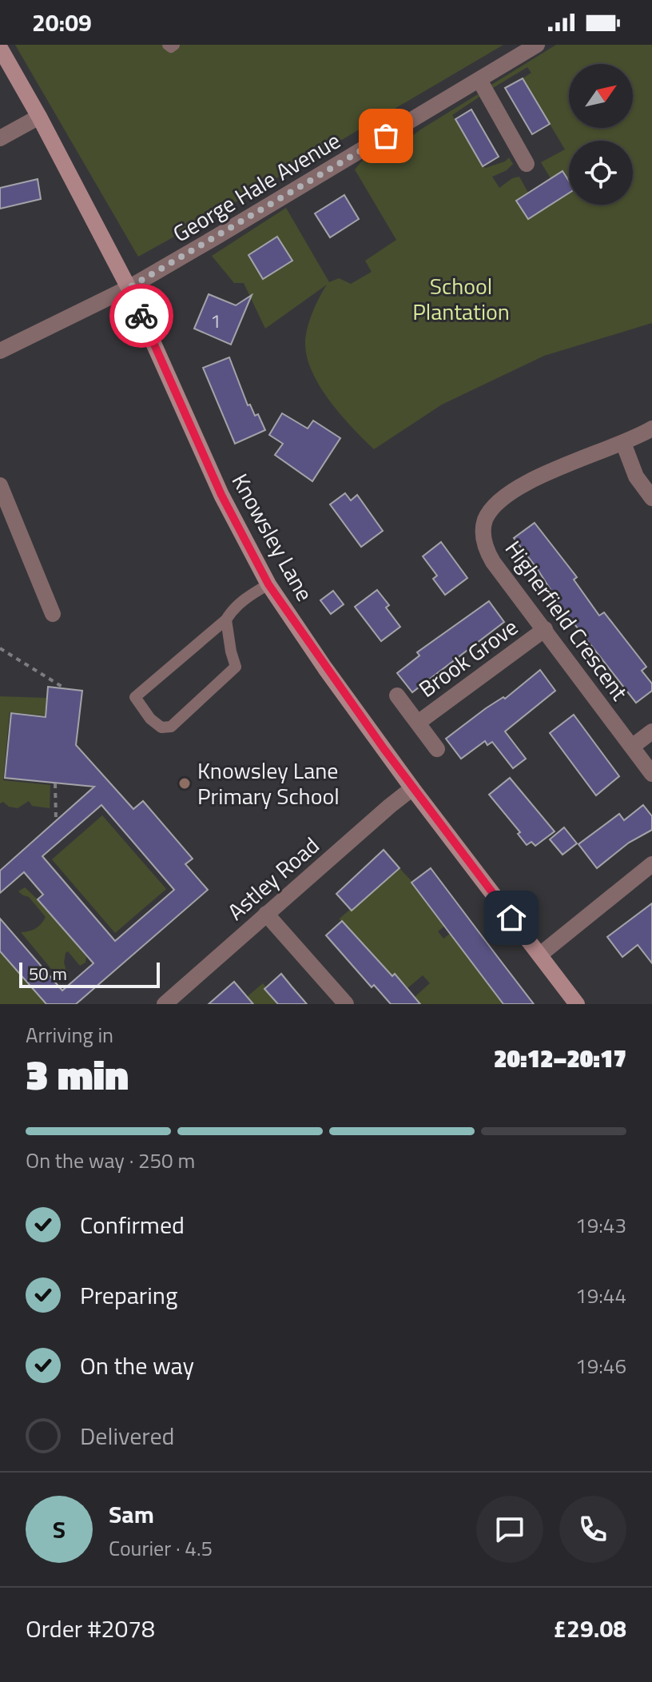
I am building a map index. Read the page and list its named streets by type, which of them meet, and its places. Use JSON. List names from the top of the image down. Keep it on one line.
{"streets":{"main road":["Knowsley Lane"],"street":["George Hale Avenue","Higherfield Crescent","Brook Grove","Astley Road"]},"crossings":[["George Hale Avenue","Knowsley Lane"],["Knowsley Lane","Astley Road"],["Higherfield Crescent","Brook Grove"]],"parks":["School Plantation"],"places":["Knowsley Lane Primary School"],"house_numbers":["1"],"scale_bar":"50 m","north":"top right","page":{"status":"20:09","scale":"50 m","heading":["3 min","Arriving in","20:12–20:17"],"panel":["Sam","Courier · 4.5","Order #2078","£29.08"],"bar":"On the way · 250 m","list":[["Confirmed","19:43"],["Preparing","19:44"],["On the way","19:46"],"Delivered"],"round":"S"}}
